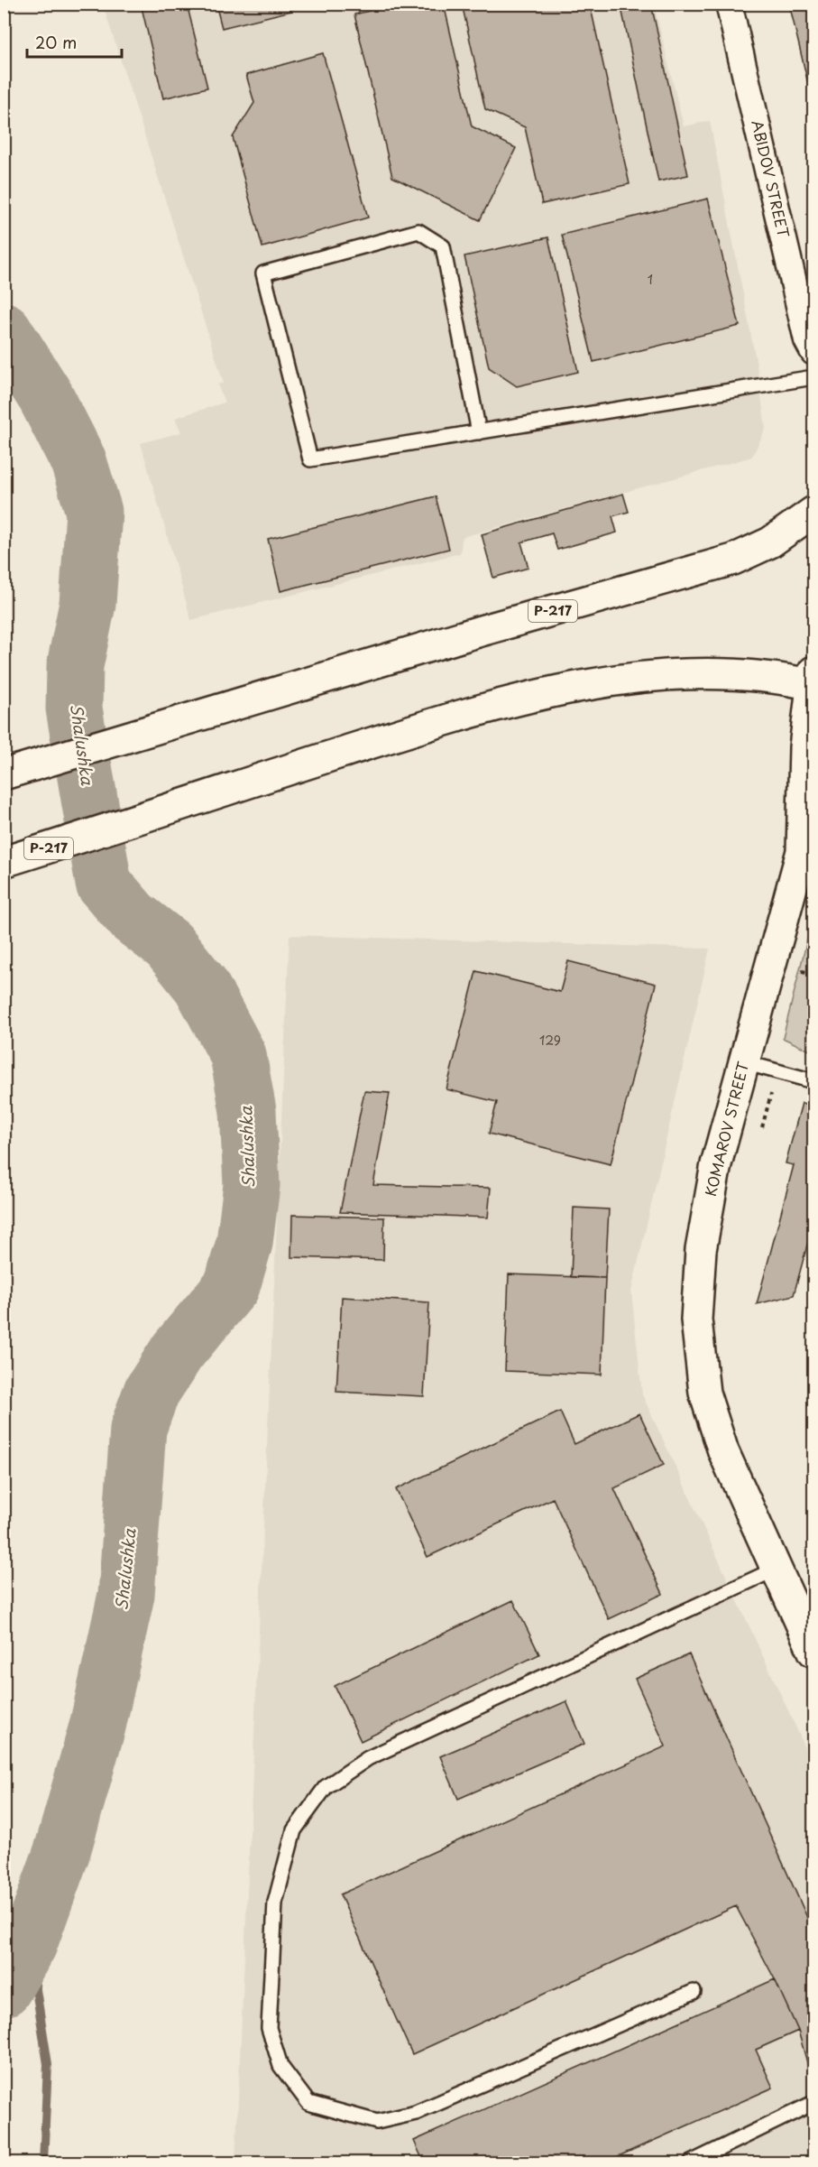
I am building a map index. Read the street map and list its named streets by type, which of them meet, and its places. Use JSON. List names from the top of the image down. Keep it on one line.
{"streets":{"main road":["Р-217","KOMAROV STREET"],"street":["ABIDOV STREET"]},"crossings":[["Р-217","KOMAROV STREET"]],"water":["Shalushka"],"house_numbers":["1","129"],"scale_bar":"20 m"}
